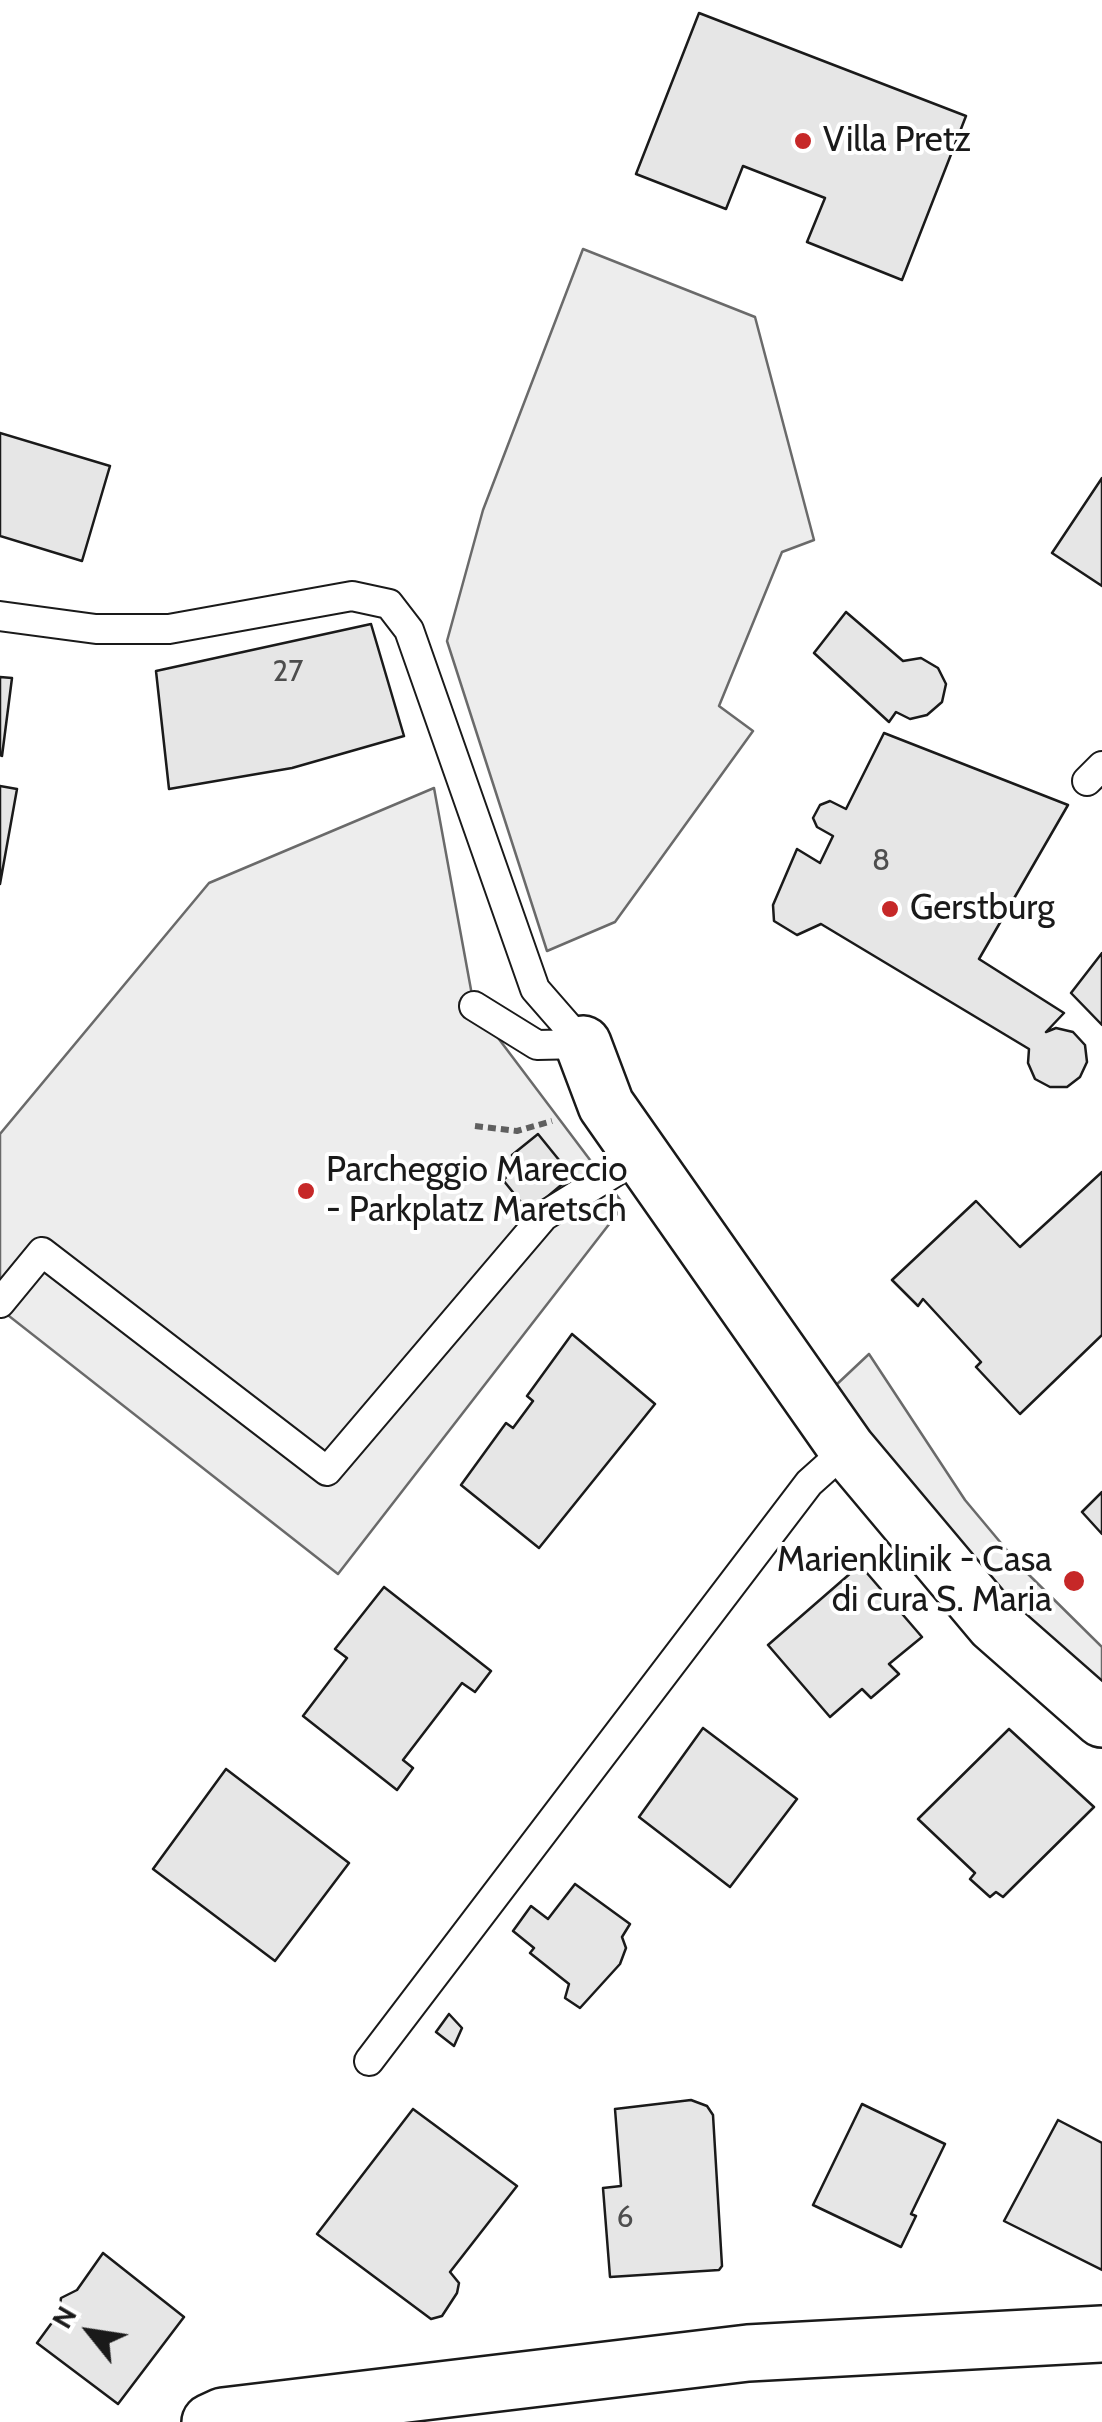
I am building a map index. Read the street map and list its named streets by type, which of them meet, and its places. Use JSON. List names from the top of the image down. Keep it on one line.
{"places":["Villa Pretz","Gerstburg","Parcheggio Mareccio - Parkplatz Maretsch","Marienklinik - Casa di cura S. Maria"],"house_numbers":["27","8","6"],"north":"top left"}
